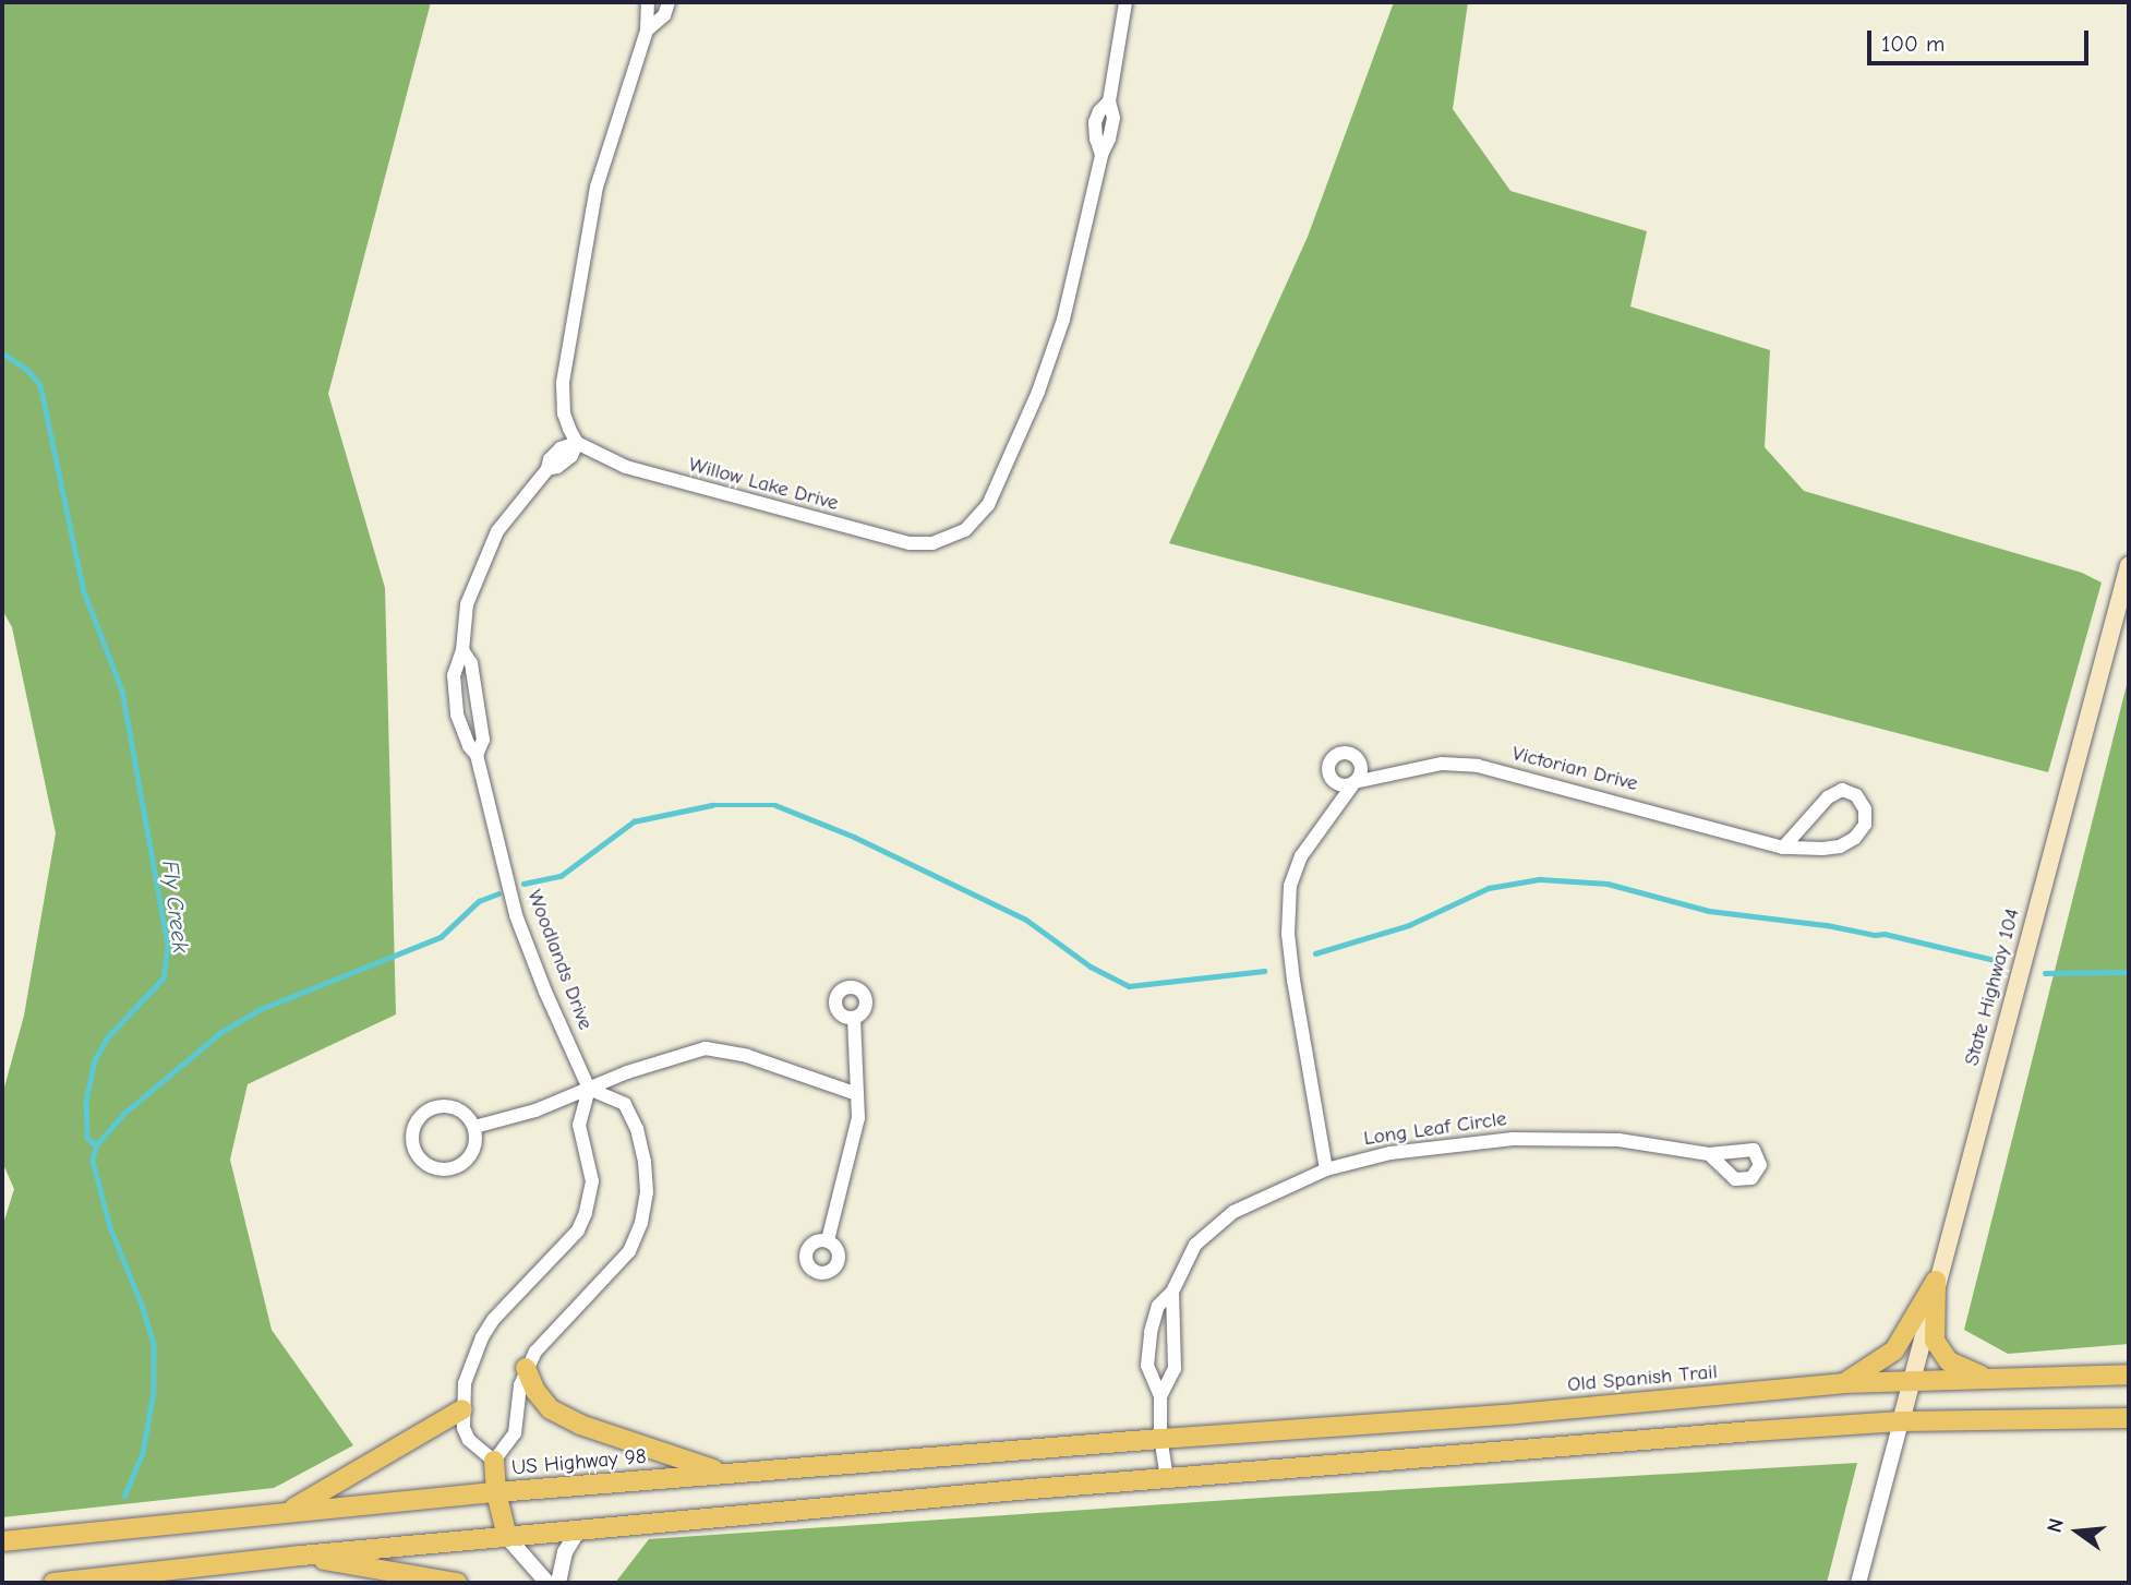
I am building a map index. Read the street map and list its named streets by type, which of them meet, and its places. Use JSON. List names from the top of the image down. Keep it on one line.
{"streets":{"main road":["State Highway 104","Old Spanish Trail","US Highway 98"],"street":["Willow Lake Drive","Victorian Drive","Woodlands Drive","Long Leaf Circle"]},"crossings":[["Willow Lake Drive","Woodlands Drive"],["Victorian Drive","Long Leaf Circle"],["State Highway 104","Old Spanish Trail"],["Long Leaf Circle","Old Spanish Trail"],["Long Leaf Circle","US Highway 98"],["Old Spanish Trail","US Highway 98"]],"water":["Fly Creek"],"scale_bar":"100 m","north":"left"}
